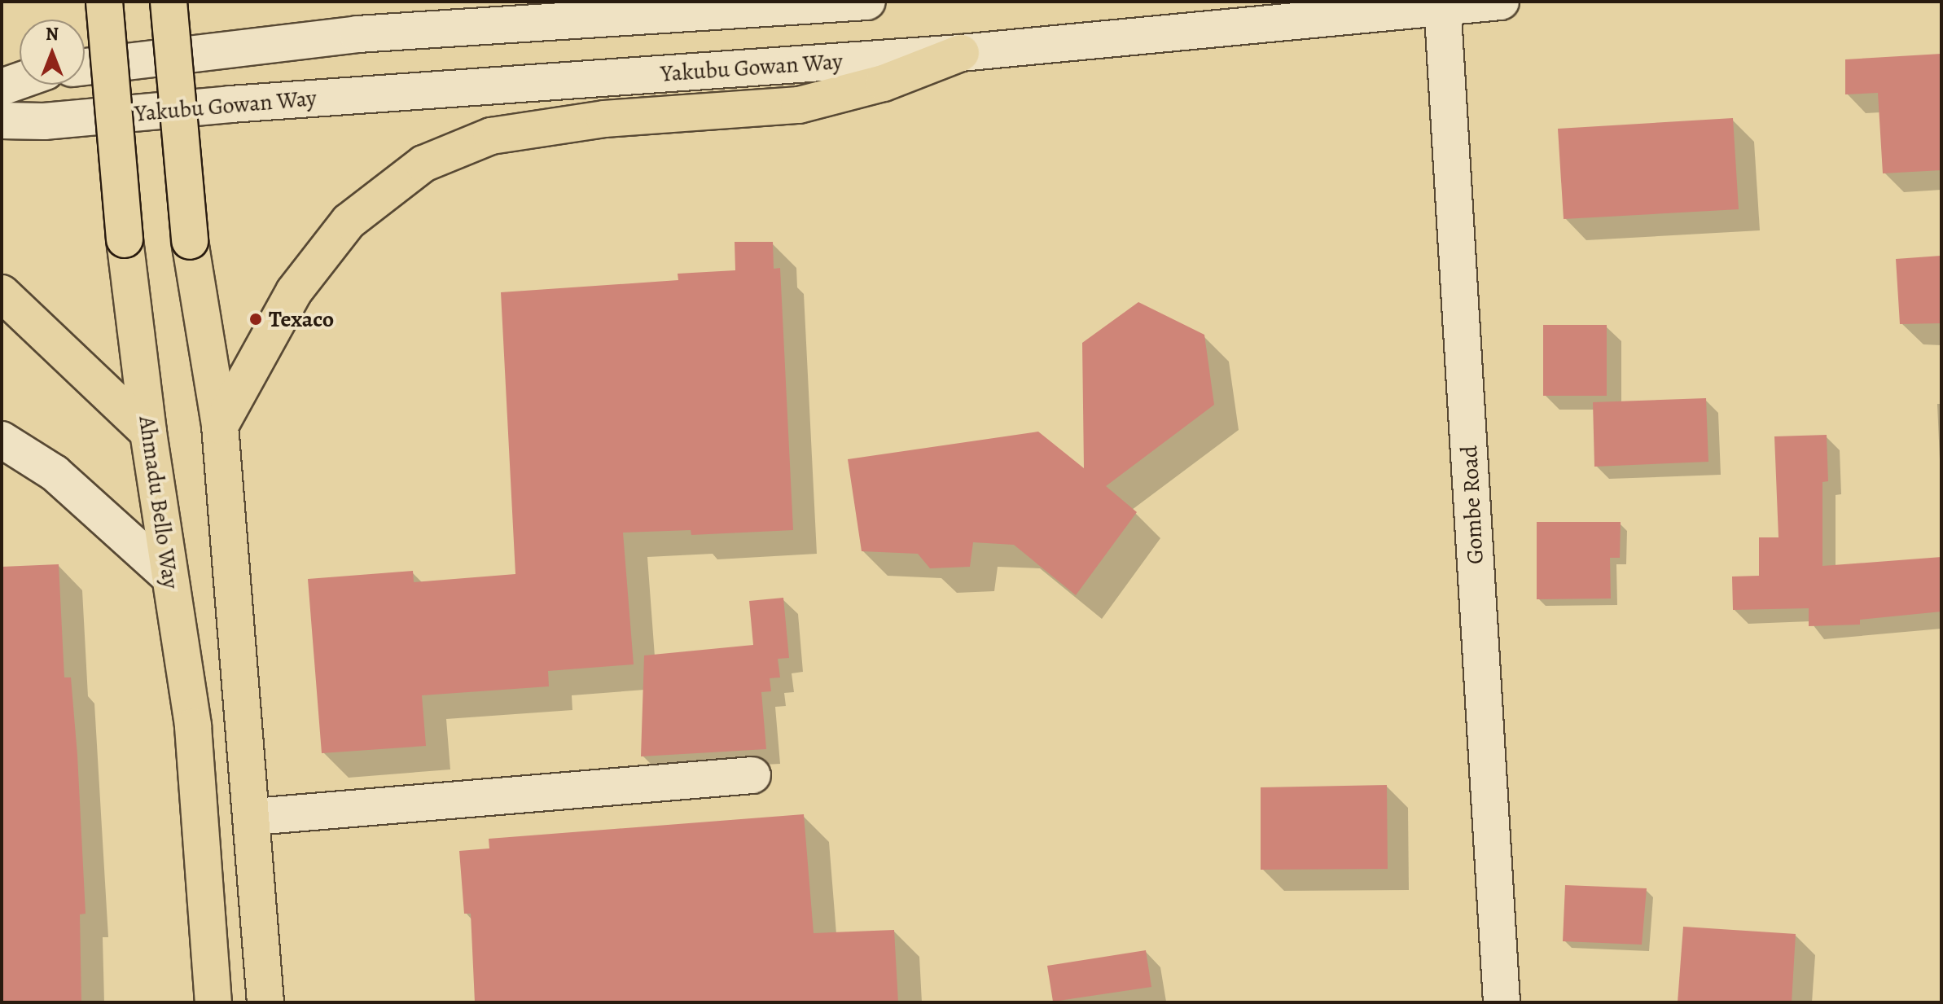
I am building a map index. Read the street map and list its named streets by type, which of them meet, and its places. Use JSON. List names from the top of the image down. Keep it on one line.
{"streets":{"main road":["Ahmadu Bello Way"],"street":["Yakubu Gowan Way","Gombe Road"]},"crossings":[["Yakubu Gowan Way","Gombe Road"]],"places":["Texaco"],"north":"top"}
